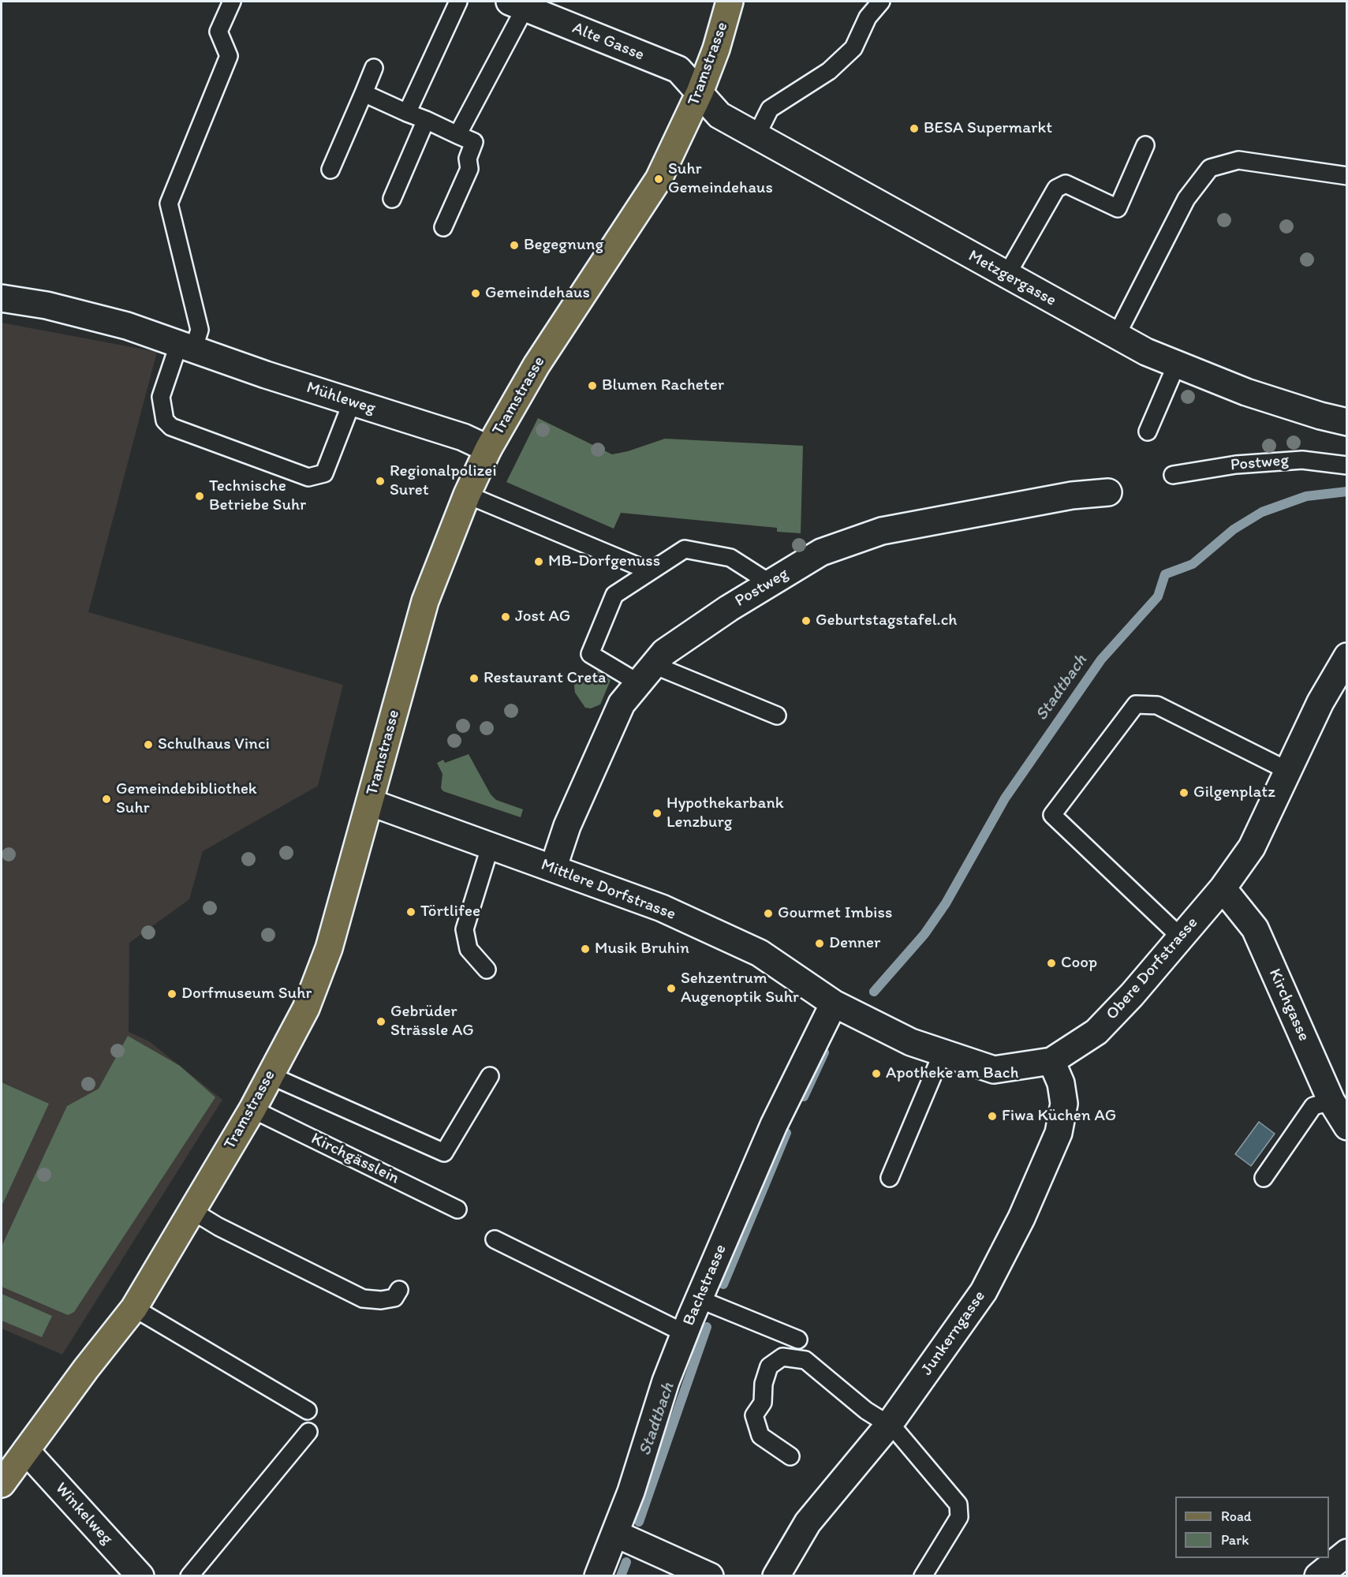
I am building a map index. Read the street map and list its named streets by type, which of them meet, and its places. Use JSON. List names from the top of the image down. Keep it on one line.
{"streets":{"main road":["Tramstrasse"],"street":["Alte Gasse","Metzgergasse","Mühleweg","Postweg","Mittlere Dorfstrasse","Obere Dorfstrasse","Kirchgasse","Bachstrasse","Junkerngasse","Winkelweg"],"lane":["Kirchgässlein"]},"crossings":[["Alte Gasse","Tramstrasse"],["Alte Gasse","Metzgergasse"],["Tramstrasse","Metzgergasse"],["Tramstrasse","Mühleweg"],["Tramstrasse","Mittlere Dorfstrasse"],["Tramstrasse","Kirchgässlein"],["Tramstrasse","Winkelweg"],["Postweg","Mittlere Dorfstrasse"],["Mittlere Dorfstrasse","Obere Dorfstrasse"],["Mittlere Dorfstrasse","Bachstrasse"],["Obere Dorfstrasse","Kirchgasse"],["Obere Dorfstrasse","Bachstrasse"],["Obere Dorfstrasse","Junkerngasse"]],"water":["Stadtbach"],"places":["BESA Supermarkt","Suhr Gemeindehaus","Begegnung","Gemeindehaus","Blumen Racheter","Regionalpolizei Suret","Technische Betriebe Suhr","MB-Dorfgenuss","Jost AG","Geburtstagstafel.ch","Restaurant Creta","Schulhaus Vinci","Gilgenplatz","Gemeindebibliothek Suhr","Hypothekarbank Lenzburg","Törtlifee","Gourmet Imbiss","Denner","Musik Bruhin","Coop","Sehzentrum Augenoptik Suhr","Dorfmuseum Suhr","Gebrüder Strässle AG","Apotheke am Bach","Fiwa Küchen AG"],"legend":["Road","Park"]}
